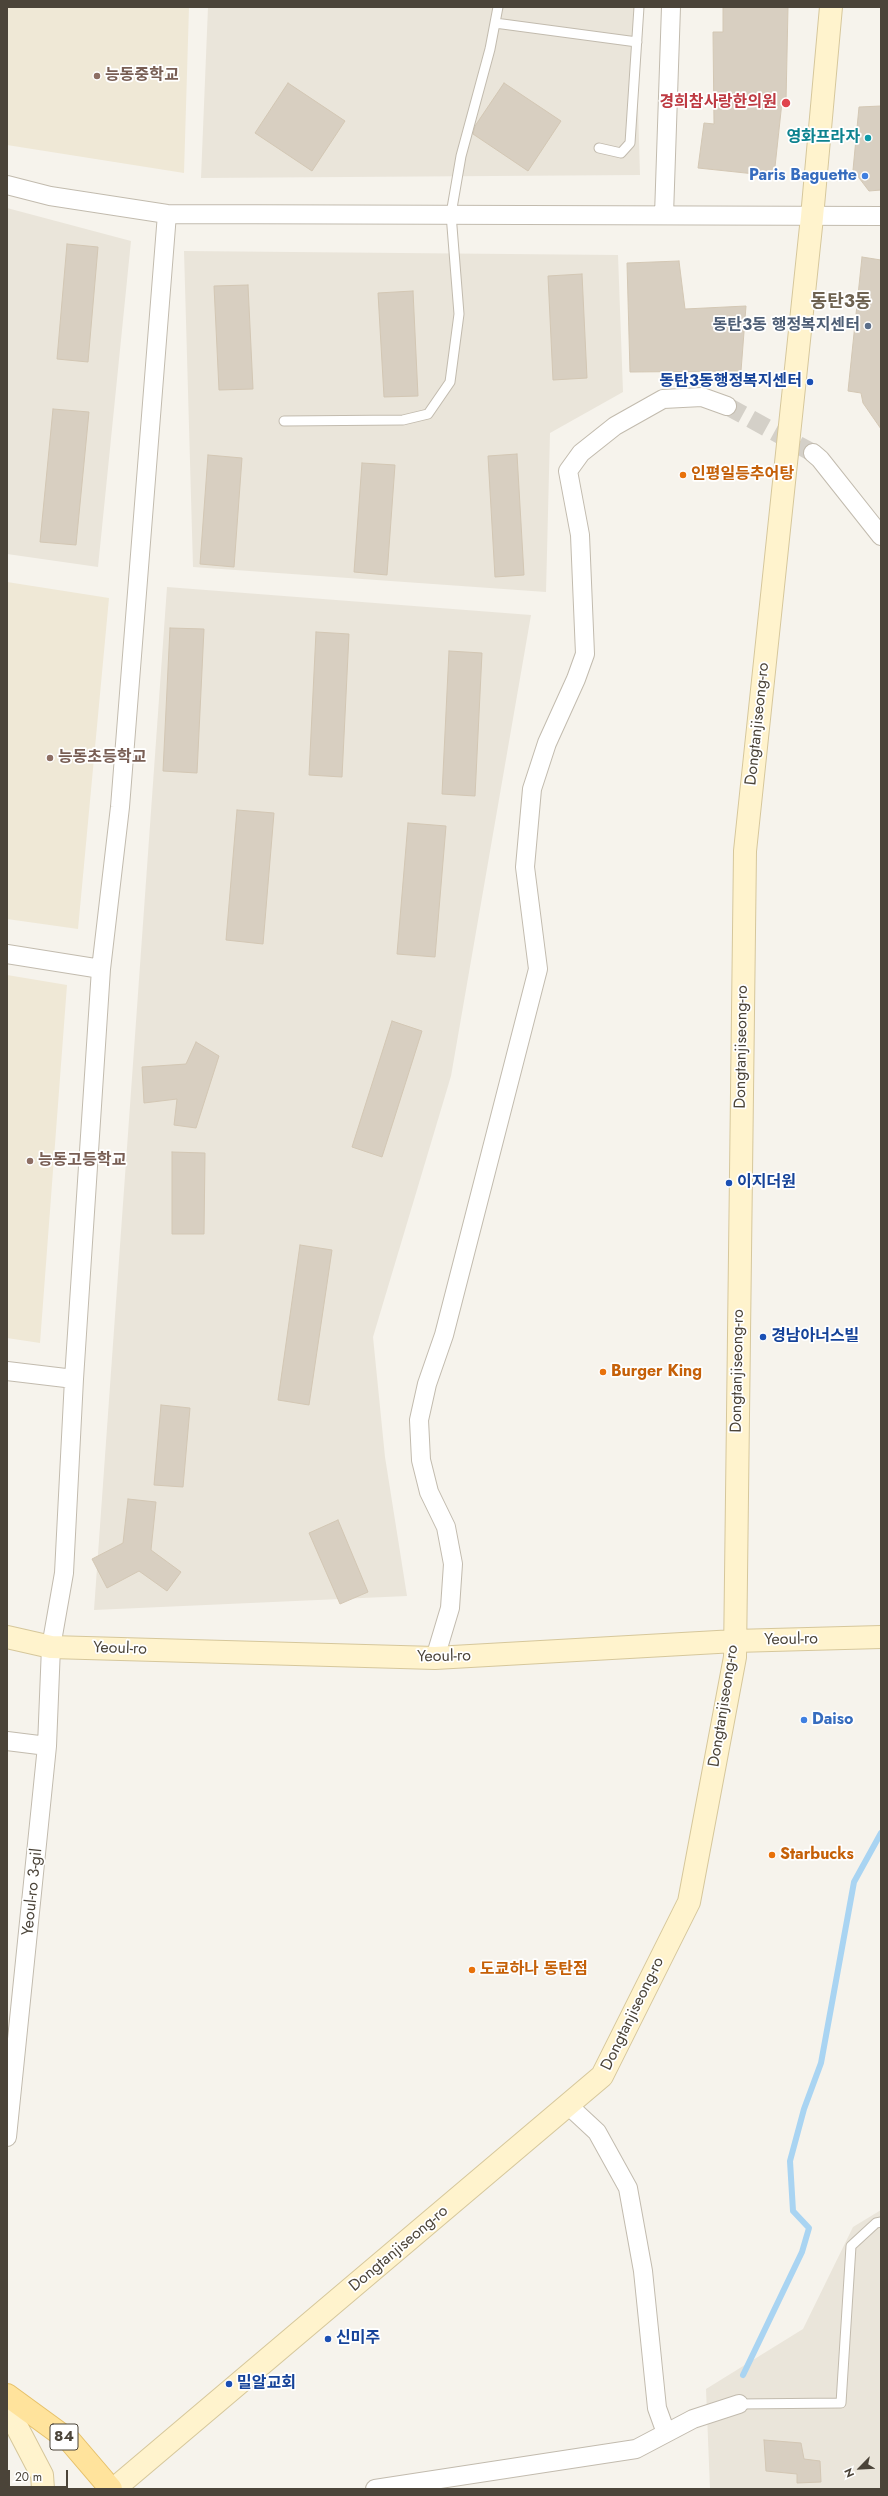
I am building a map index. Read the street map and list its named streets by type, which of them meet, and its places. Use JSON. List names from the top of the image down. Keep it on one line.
{"streets":{"main road":["Dongtanjiseong-ro","Yeoul-ro","84"],"street":["Yeoul-ro 3-gil"]},"crossings":[["Dongtanjiseong-ro","Yeoul-ro"],["Yeoul-ro","Yeoul-ro 3-gil"]],"districts":["동탄3동"],"places":["능동중학교","경희참사랑한의원","영화프라자","Paris Baguette","동탄3동 행정복지센터","동탄3동행정복지센터","인평일등추어탕","능동초등학교","능동고등학교","이지더원","경남아너스빌","Burger King","Daiso","Starbucks","도쿄하나 동탄점","신미주","밀알교회"],"scale_bar":"20 m","north":"bottom left"}
